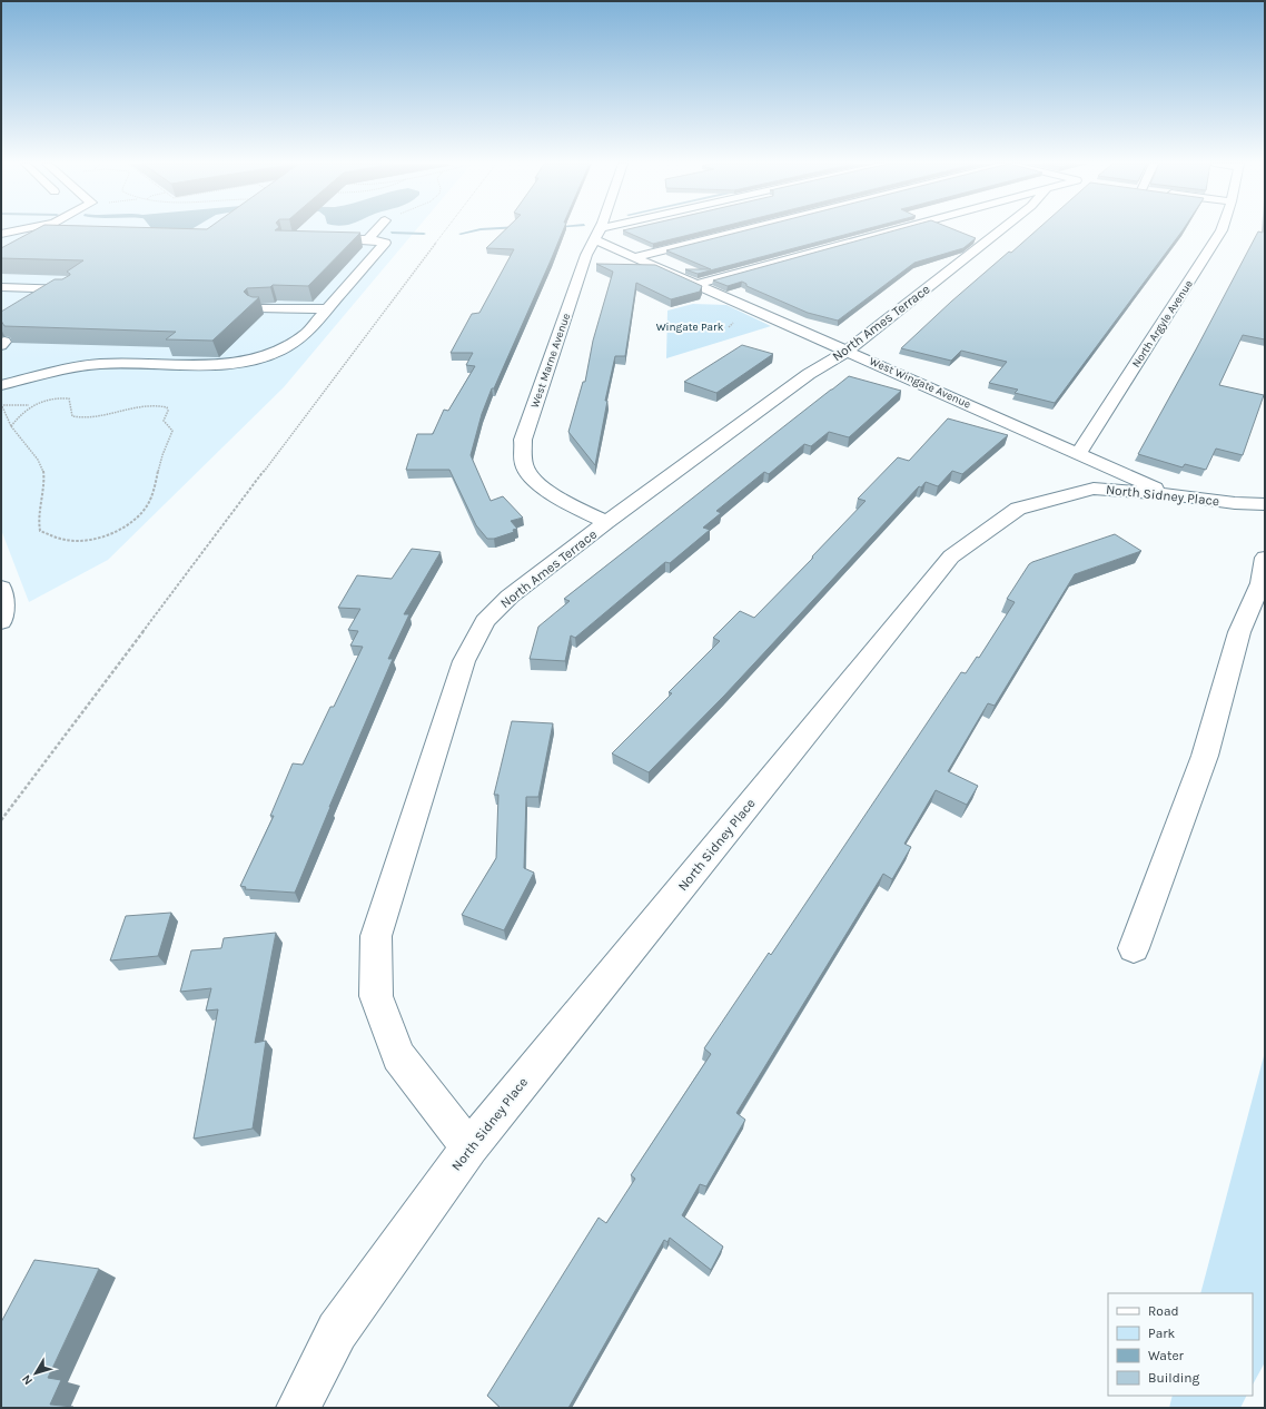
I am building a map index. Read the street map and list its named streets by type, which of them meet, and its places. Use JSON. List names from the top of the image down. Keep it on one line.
{"streets":{"street":["North Ames Terrace","North Argyle Avenue","West Marne Avenue","West Wingate Avenue","North Sidney Place"]},"crossings":[["North Ames Terrace","West Marne Avenue"],["North Ames Terrace","West Wingate Avenue"],["North Ames Terrace","North Sidney Place"],["North Argyle Avenue","West Wingate Avenue"],["West Marne Avenue","West Wingate Avenue"],["West Wingate Avenue","North Sidney Place"]],"parks":["Wingate Park"],"legend":["Road","Park","Water","Building"],"north":"bottom left"}
